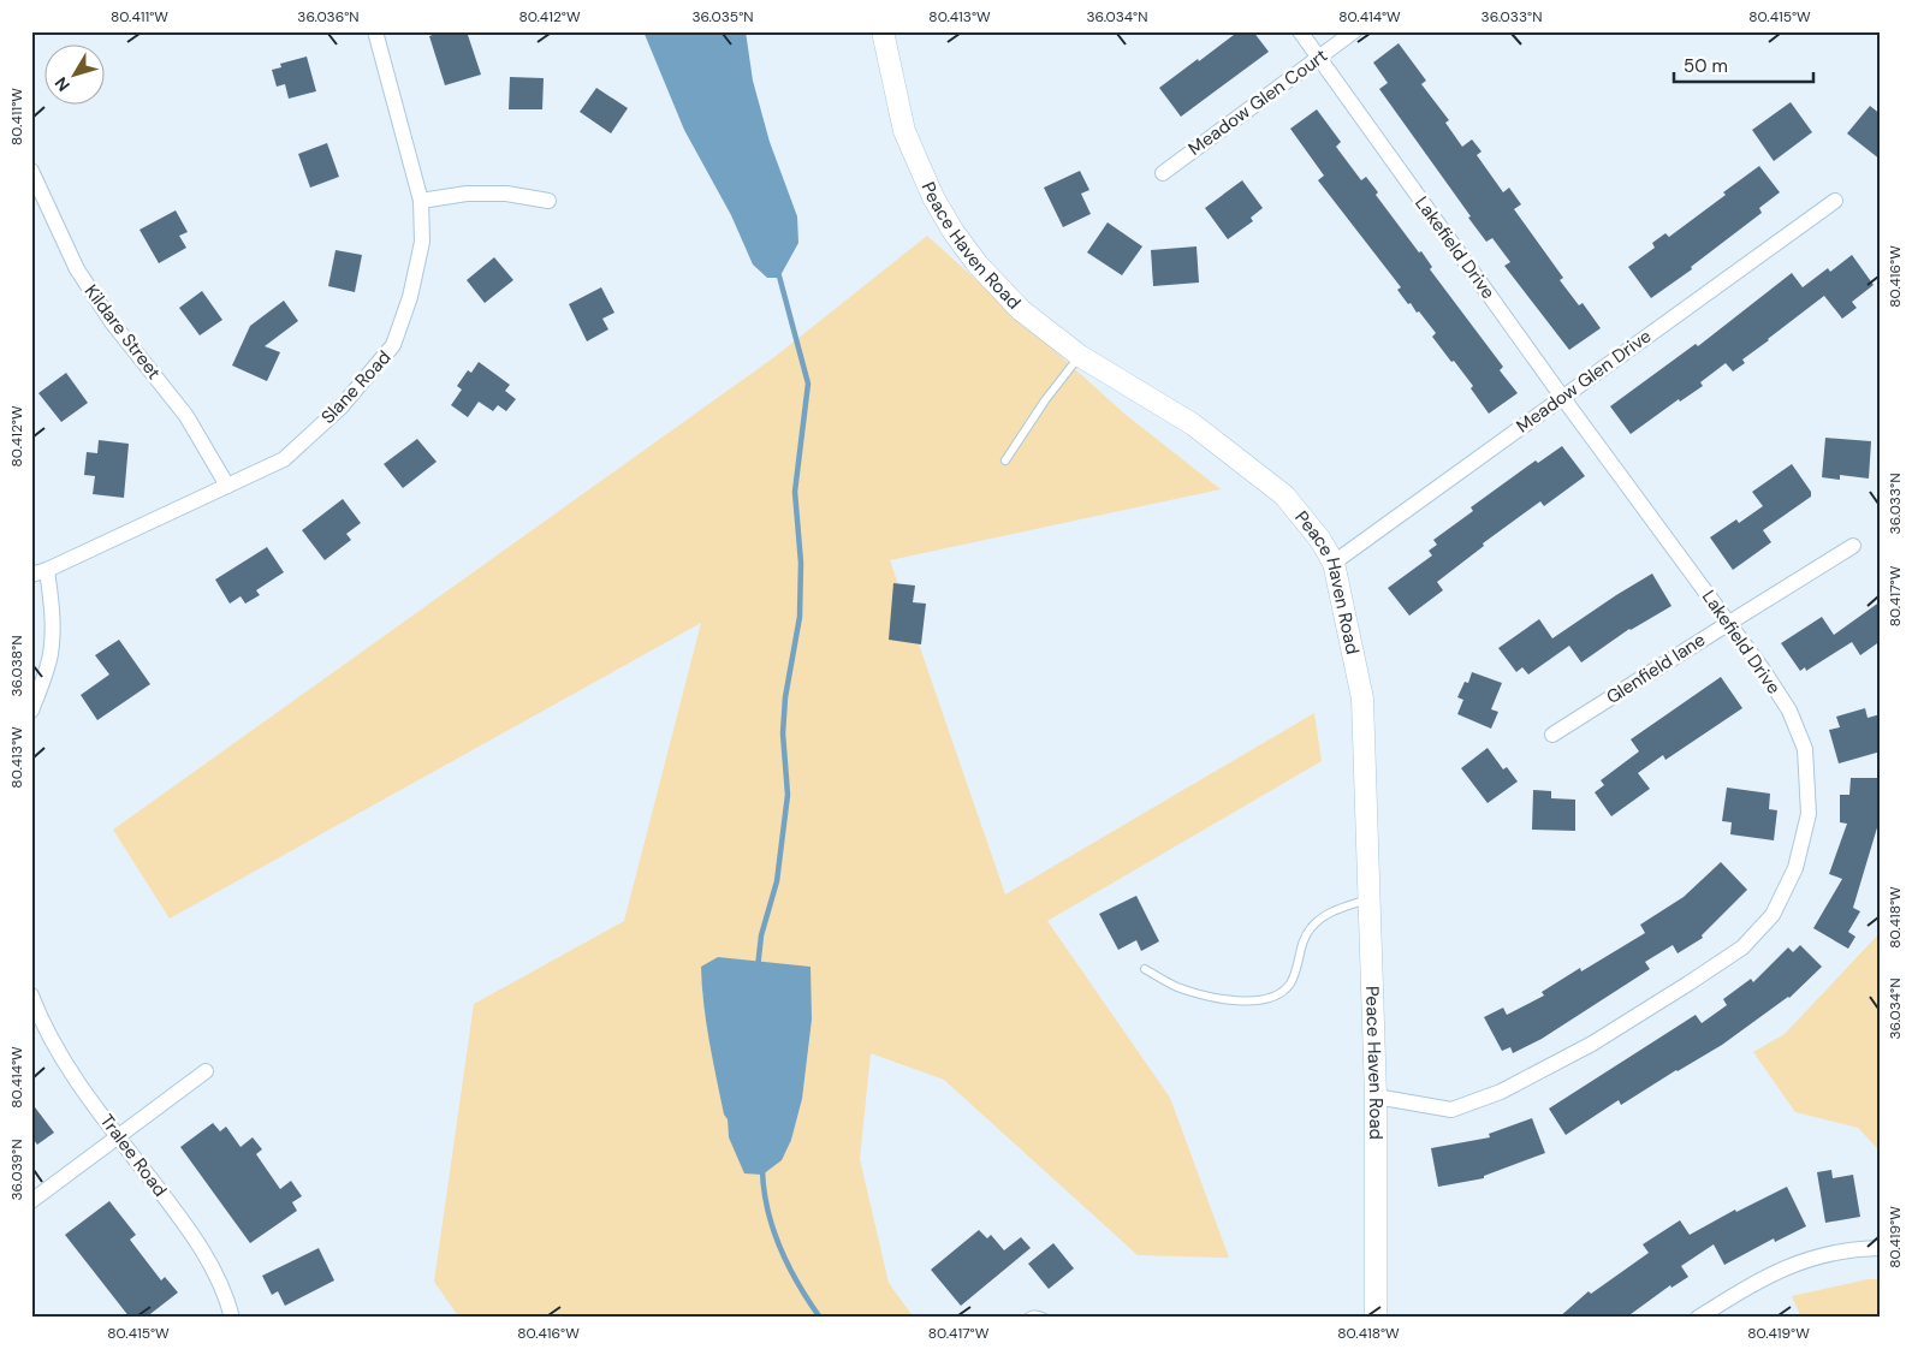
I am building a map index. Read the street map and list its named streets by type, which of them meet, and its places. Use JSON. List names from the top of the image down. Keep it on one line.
{"streets":{"main road":["Peace Haven Road"],"street":["Meadow Glen Court","Lakefield Drive","Kildare Street","Meadow Glen Drive","Slane Road","Glenfield lane","Tralee Road"]},"crossings":[["Meadow Glen Court","Lakefield Drive"],["Peace Haven Road","Lakefield Drive"],["Peace Haven Road","Meadow Glen Drive"],["Lakefield Drive","Meadow Glen Drive"],["Lakefield Drive","Glenfield lane"],["Kildare Street","Slane Road"]],"scale_bar":"50 m","north":"bottom left","coordinates":["80.411°W","36.036°N","80.412°W","36.035°N","80.413°W","36.034°N","80.414°W","36.033°N","80.415°W","80.416°W","80.417°W","36.038°N","80.418°W","36.039°N","80.419°W"]}
